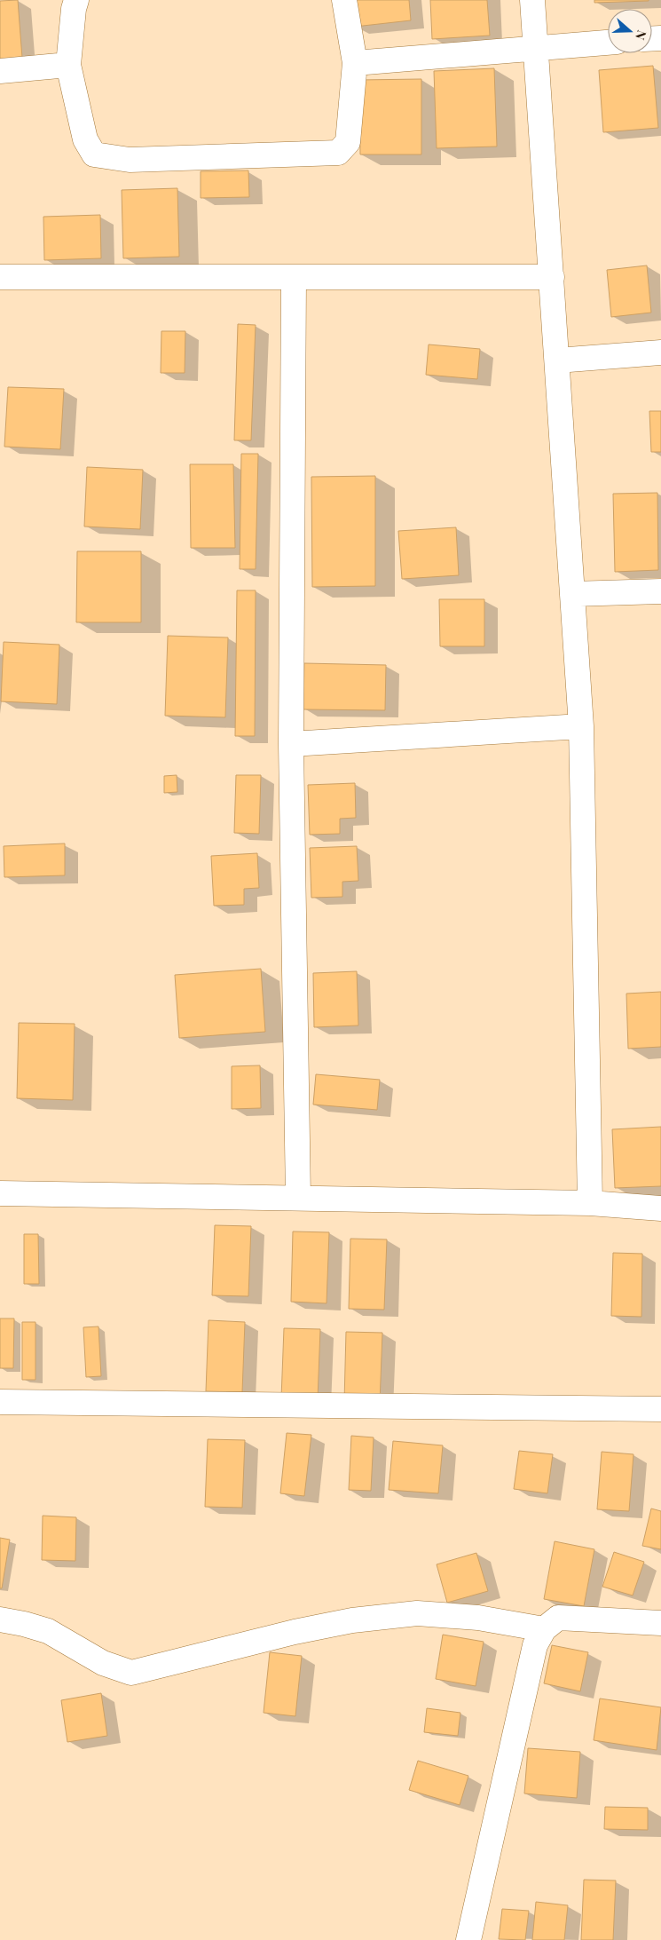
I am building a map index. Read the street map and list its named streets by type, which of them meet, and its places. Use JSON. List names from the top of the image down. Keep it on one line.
{"north":"right"}
